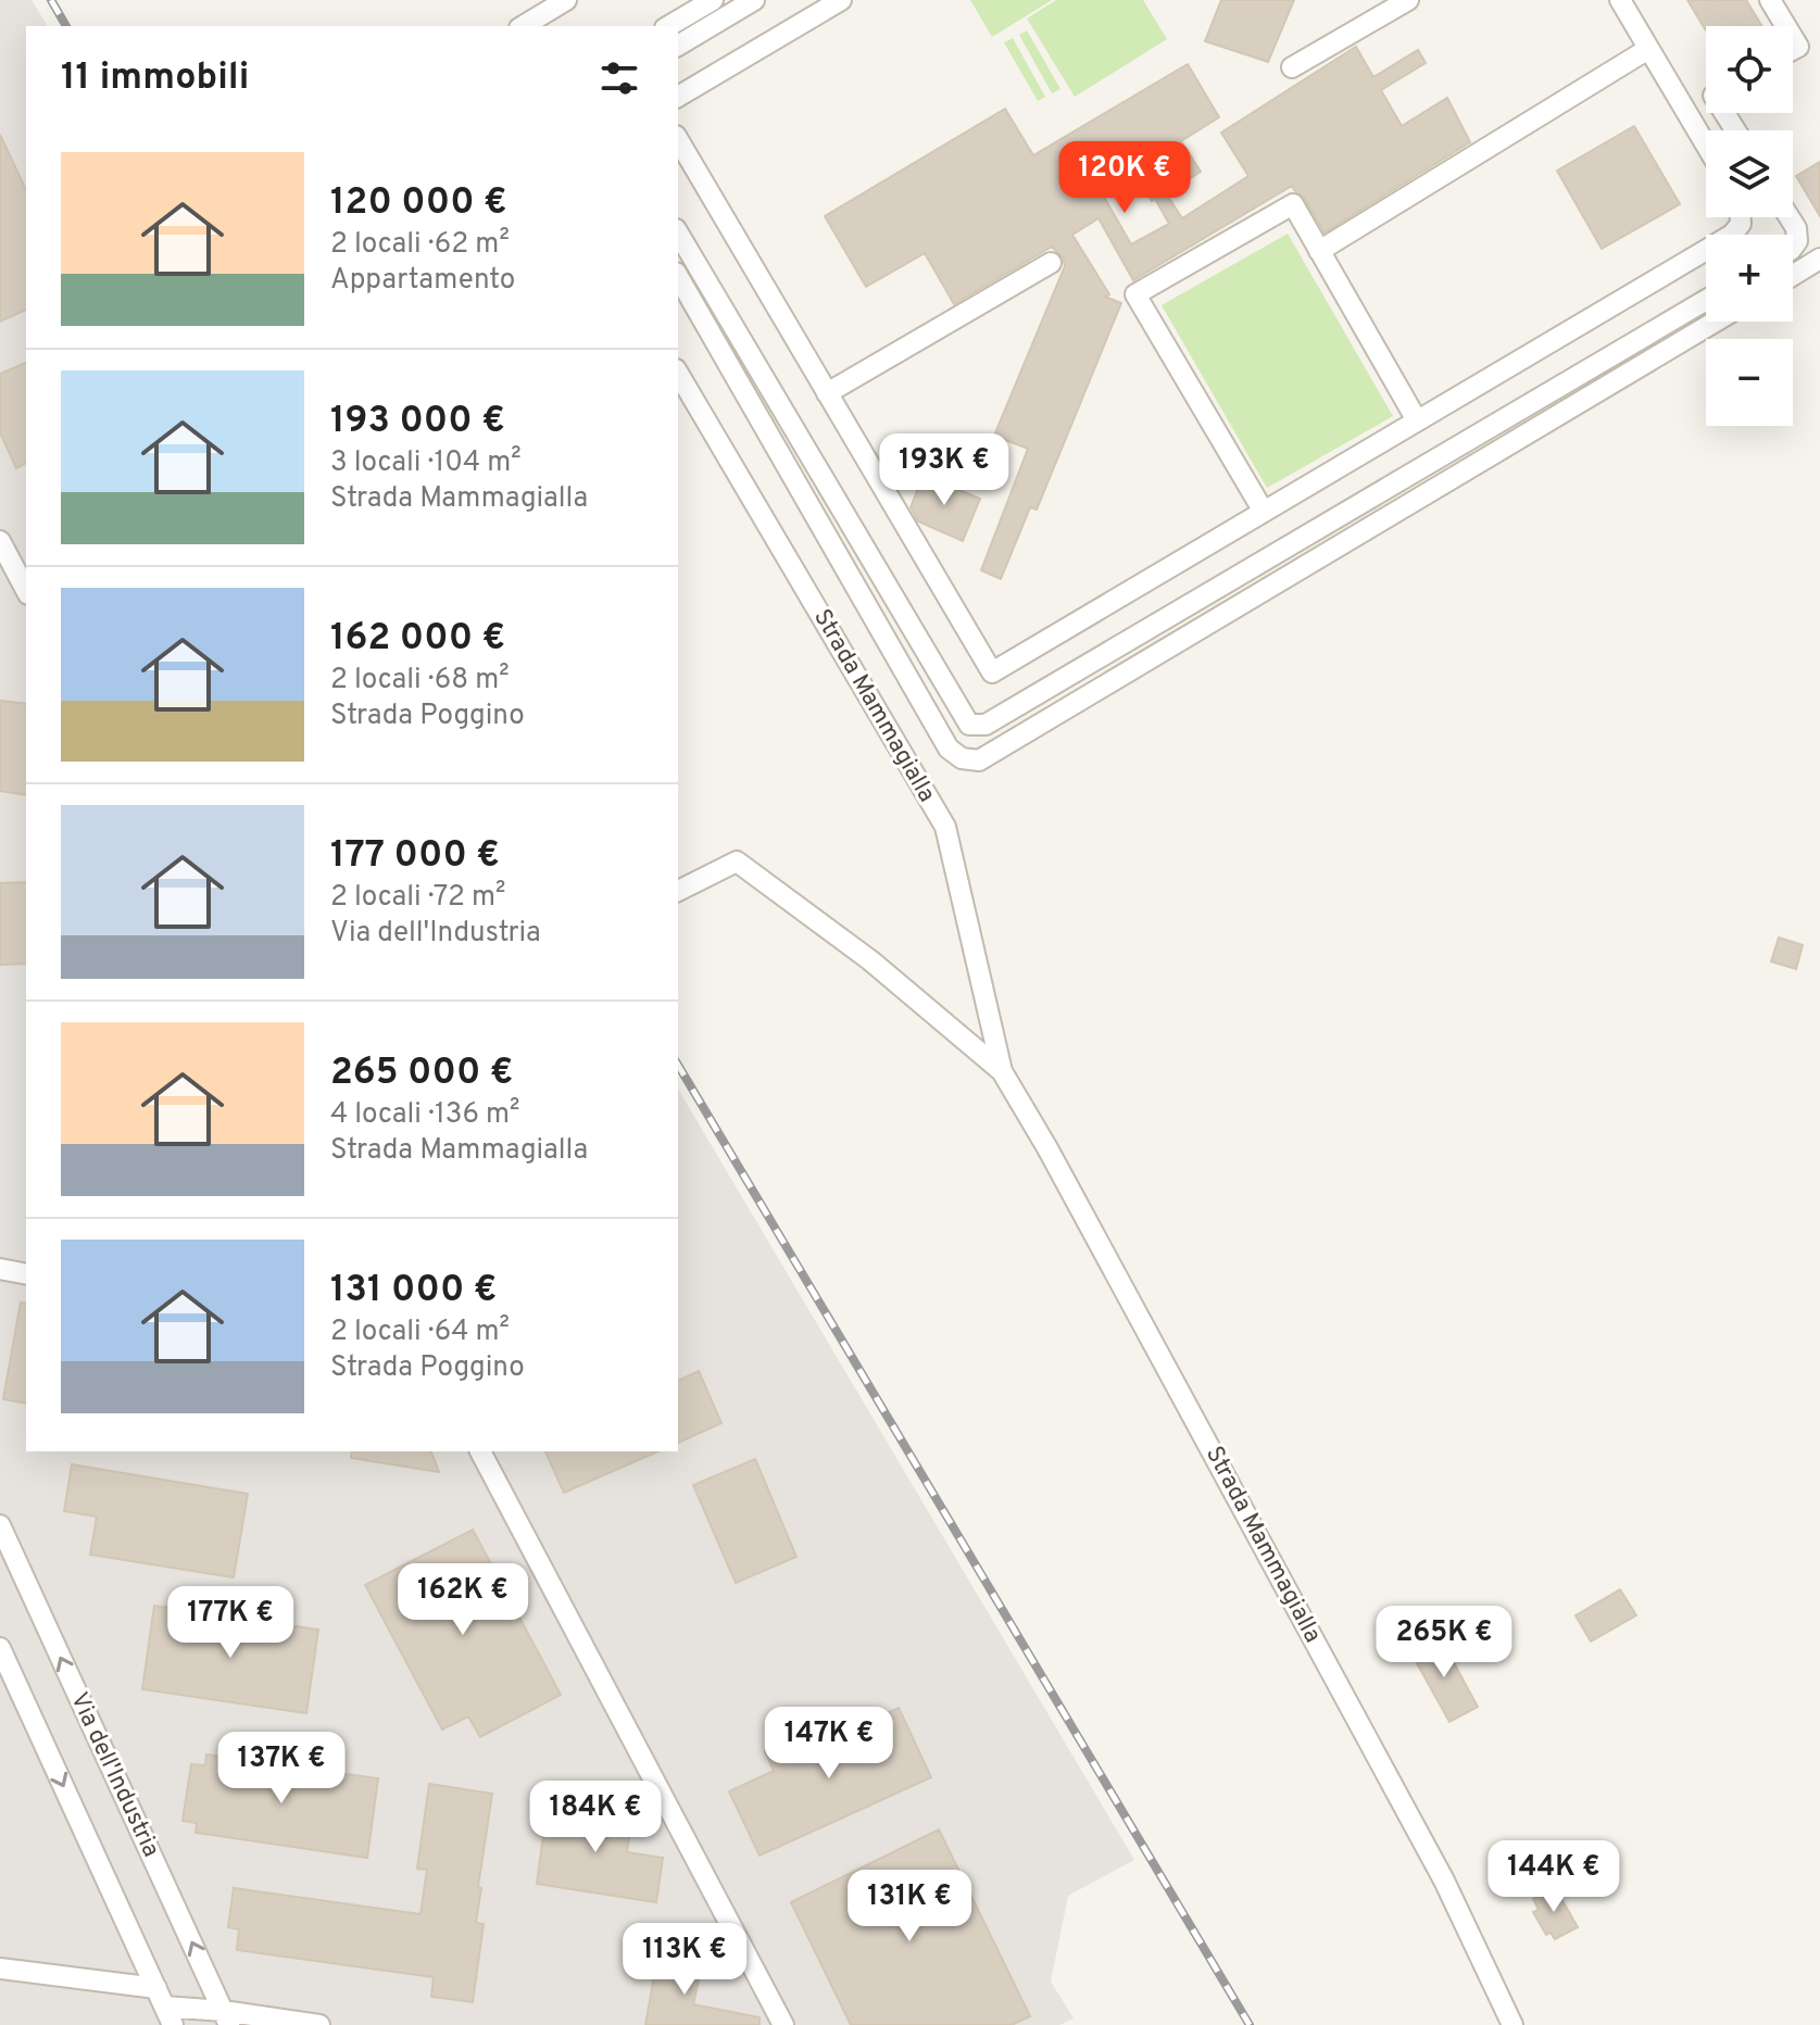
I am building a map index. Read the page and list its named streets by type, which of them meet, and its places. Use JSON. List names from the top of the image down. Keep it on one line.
{"streets":{"street":["Strada Mammagialla","Via dell'Industria"]},"page":{"map_buttons":["+","−"],"heading":"11 immobili","list":[{"name":"120 000 €","note":"2 locali · 62 m² · Appartamento"},{"name":"193 000 €","note":"3 locali · 104 m² · Strada Mammagialla"},{"name":"162 000 €","note":"2 locali · 68 m² · Strada Poggino"},{"name":"177 000 €","note":"2 locali · 72 m² · Via dell'Industria"},{"name":"265 000 €","note":"4 locali · 136 m² · Strada Mammagialla"},{"name":"131 000 €","note":"2 locali · 64 m² · Strada Poggino"}],"price":["120K €","193K €","162K €","177K €","265K €","147K €","137K €","184K €","144K €","131K €","113K €"]}}
